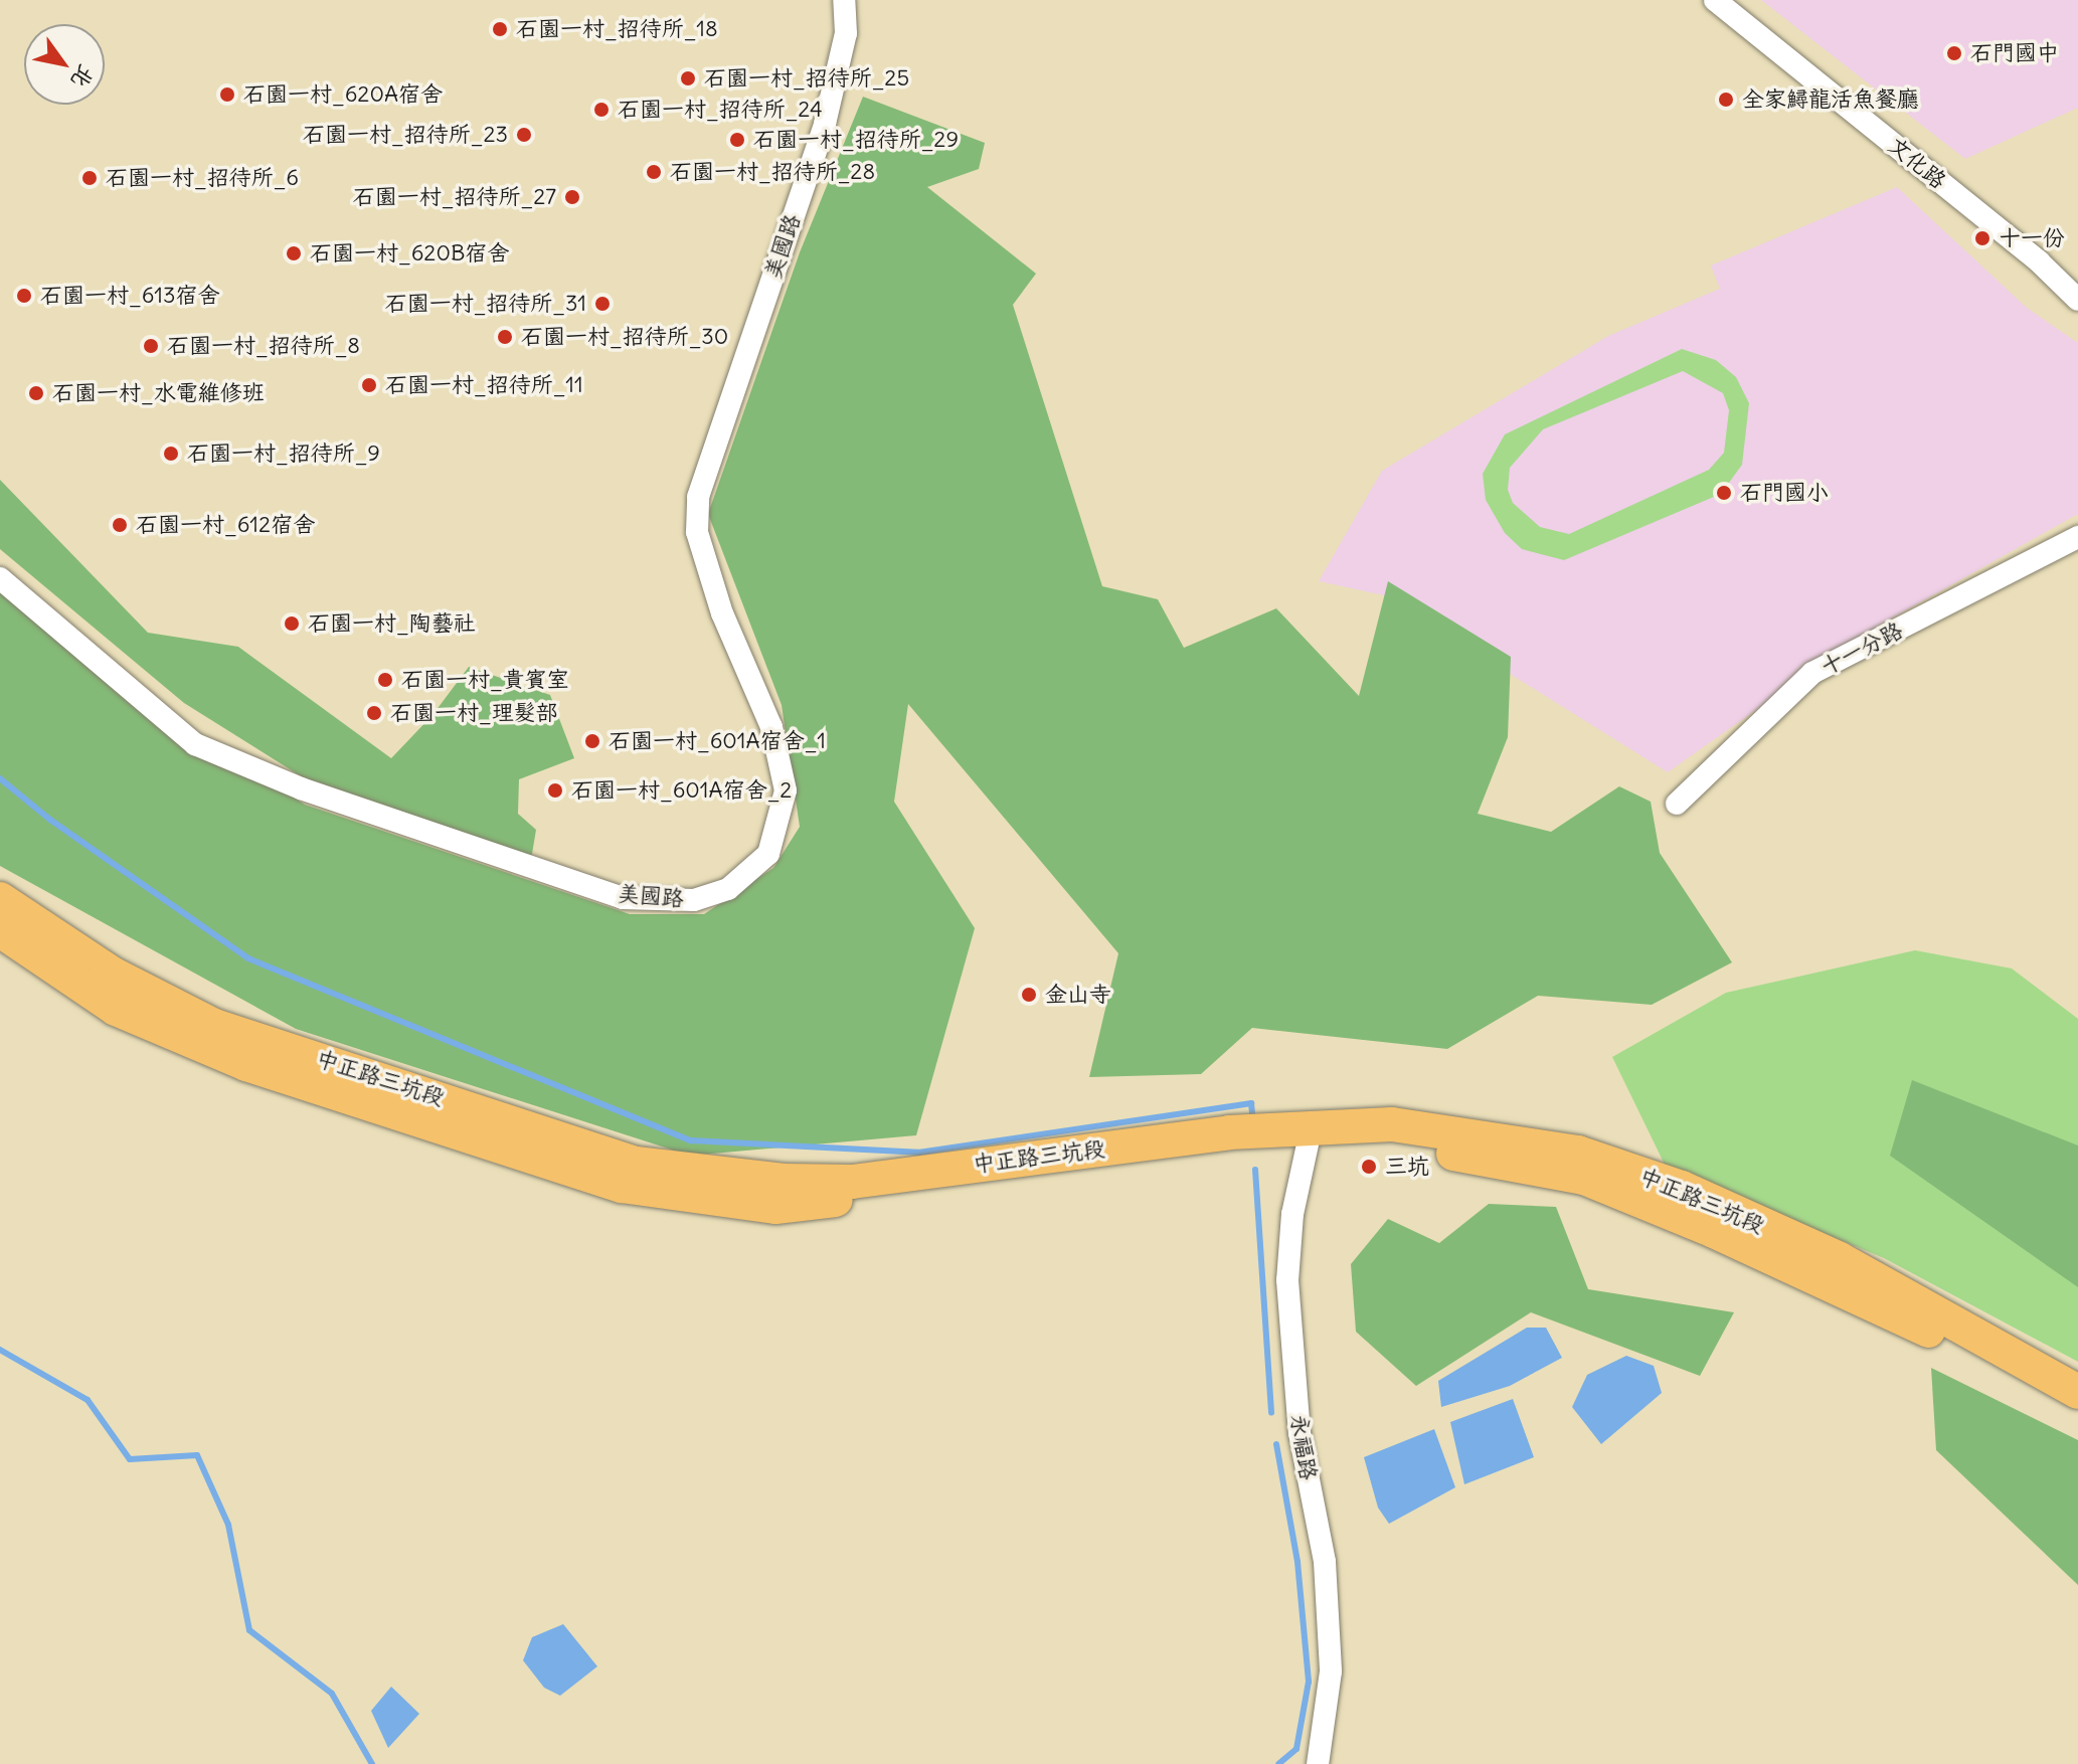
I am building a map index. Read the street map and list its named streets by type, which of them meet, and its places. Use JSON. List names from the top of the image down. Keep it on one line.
{"streets":{"main road":["中正路三坑段"],"street":["文化路","美國路","十一分路","永福路"]},"crossings":[["中正路三坑段","永福路"]],"places":["石園一村_招待所_18","石門國中","石園一村_招待所_25","石園一村_620A宿舍","全家鱘龍活魚餐廳","石園一村_招待所_24","石園一村_招待所_23","石園一村_招待所_29","石園一村_招待所_28","石園一村_招待所_6","石園一村_招待所_27","十一份","石園一村_620B宿舍","石園一村_613宿舍","石園一村_招待所_31","石園一村_招待所_30","石園一村_招待所_8","石園一村_招待所_11","石園一村_水電維修班","石園一村_招待所_9","石門國小","石園一村_612宿舍","石園一村_陶藝社","石園一村_貴賓室","石園一村_理髮部","石園一村_601A宿舍_1","石園一村_601A宿舍_2","金山寺","三坑"],"north":"bottom right"}
